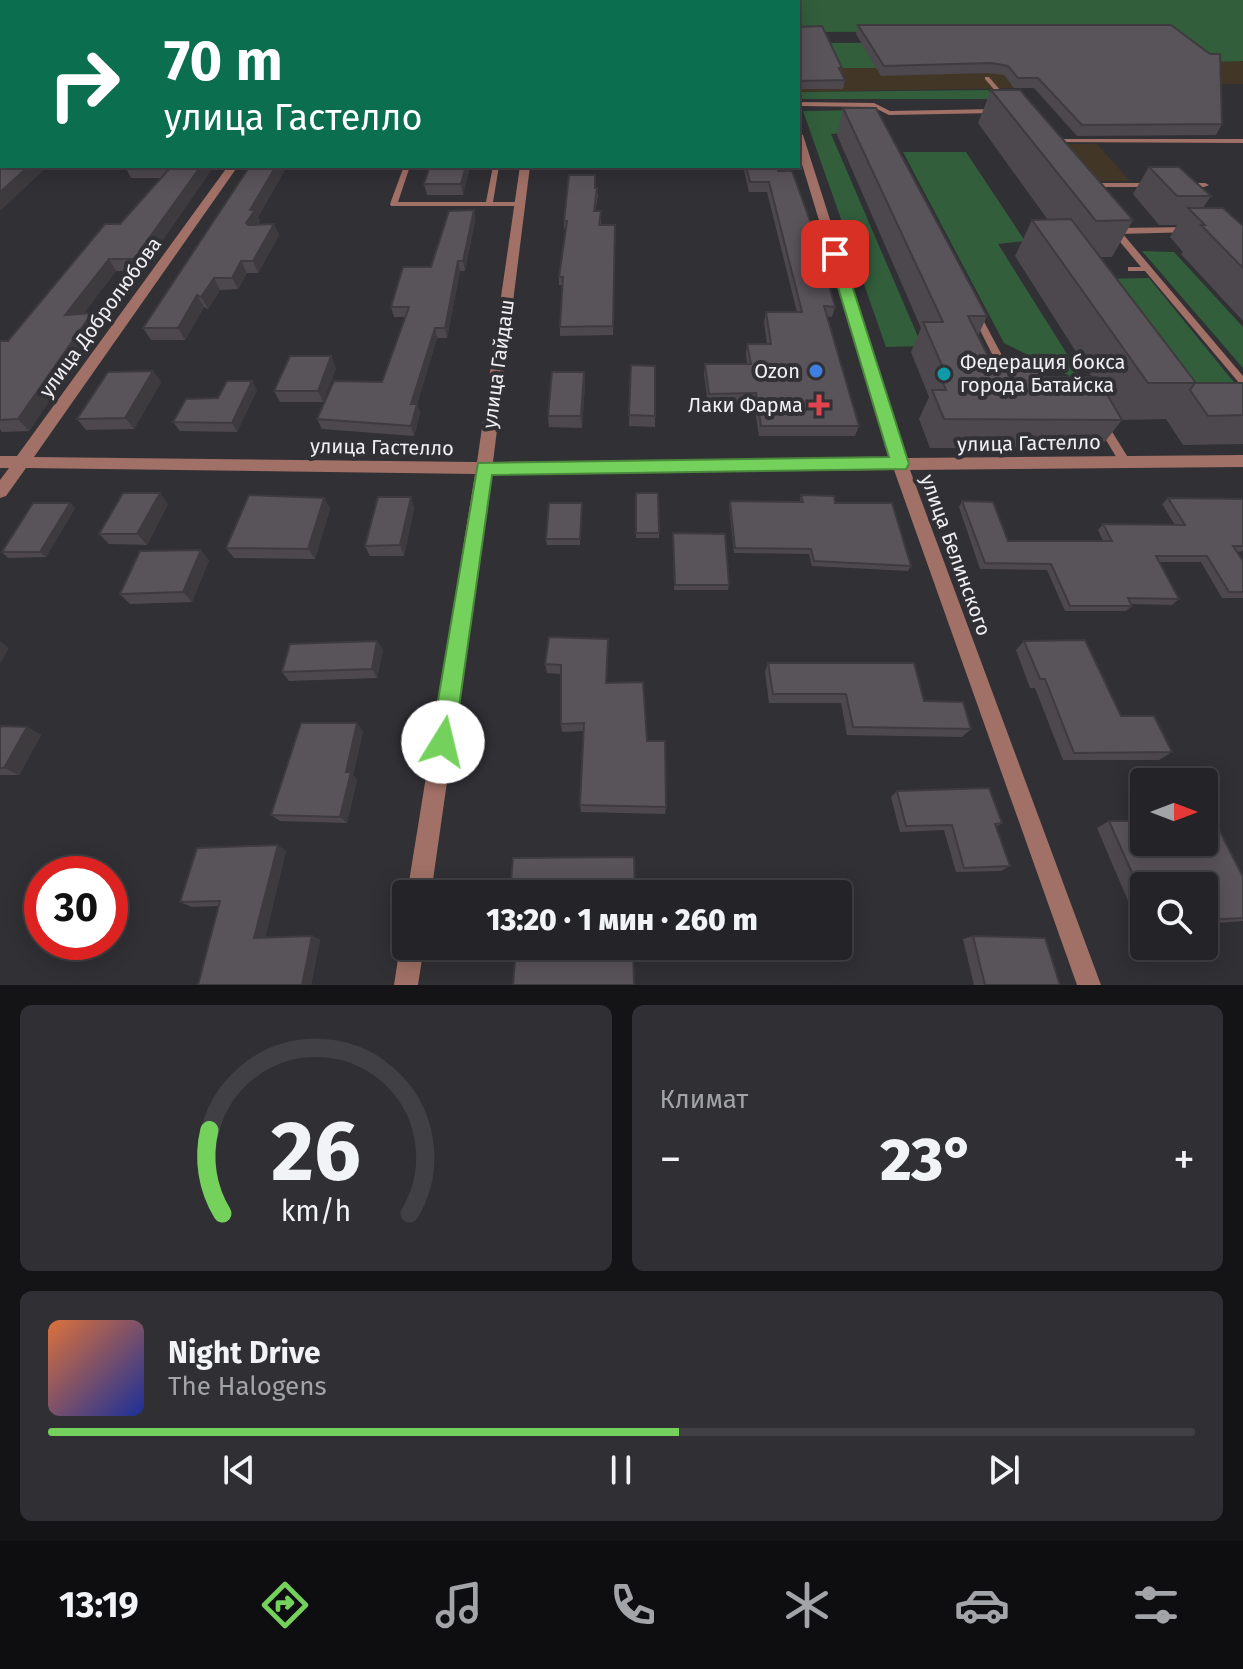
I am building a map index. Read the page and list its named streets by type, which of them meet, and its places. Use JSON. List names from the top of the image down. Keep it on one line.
{"streets":{"street":["улица Добролюбова","улица Гайдаш","улица Гастелло","улица Белинского"]},"crossings":[["улица Добролюбова","улица Гастелло"],["улица Гайдаш","улица Гастелло"],["улица Гастелло","улица Белинского"]],"places":{"other":["Ozon","Федерация бокса города Батайска"],"health":["Лаки Фарма"]},"north":"right","page":{"turn":["70 m","улица Гастелло"],"limit":"30","trip":"13:20 · 1 мин · 260 m","tile":"Климат","heat":["−","23°","+"],"song":["Night Drive","The Halogens"],"tabs":"13:19","gauge":["26","km/h"]}}
